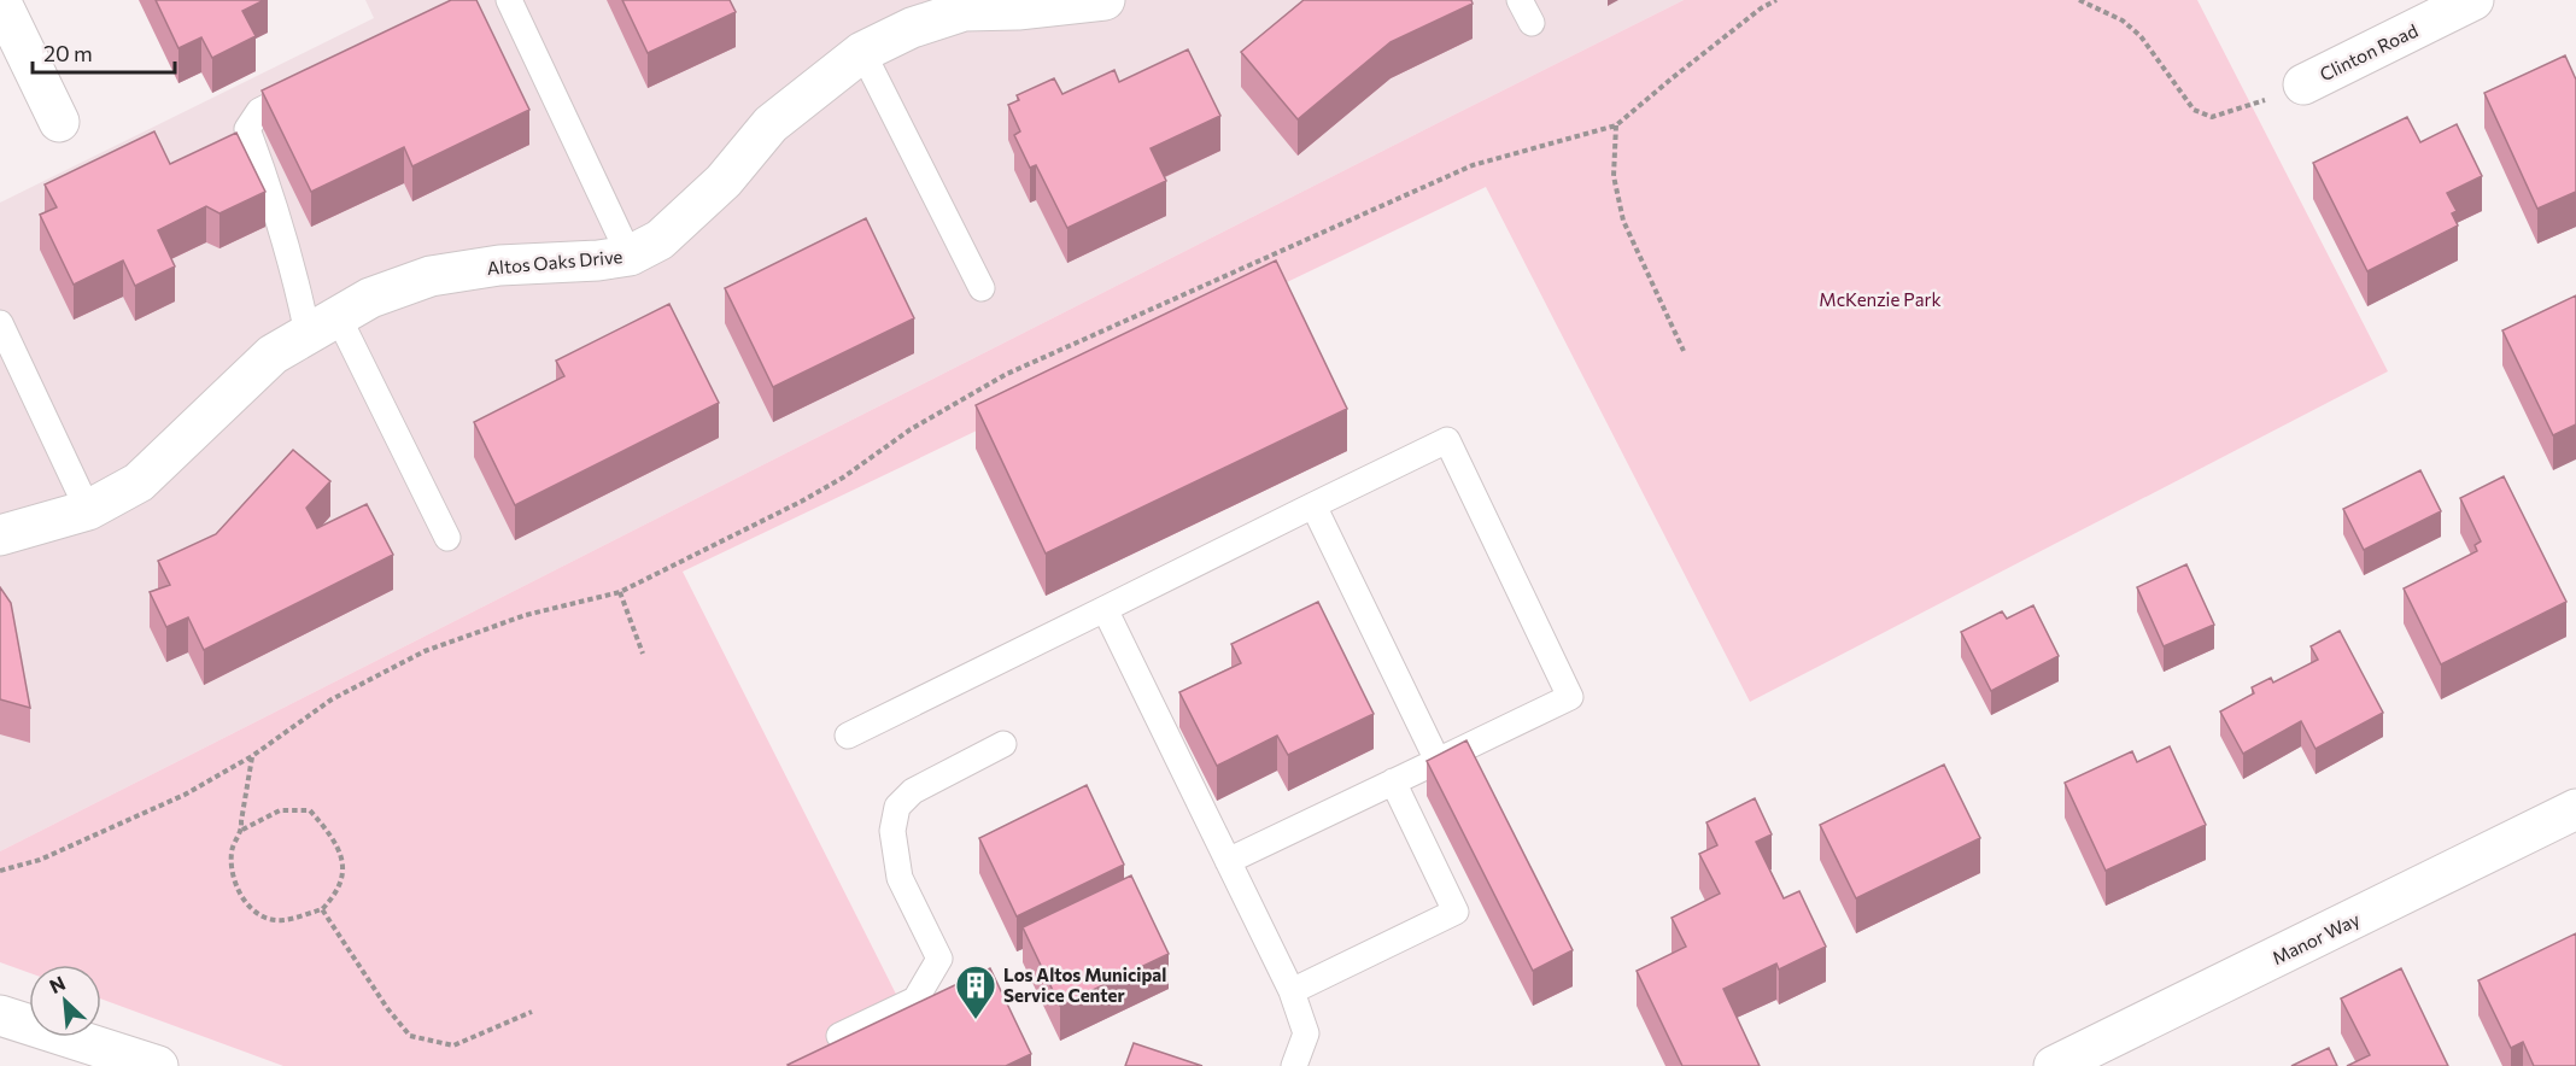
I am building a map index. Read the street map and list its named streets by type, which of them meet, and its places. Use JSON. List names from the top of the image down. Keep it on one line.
{"streets":{"street":["Clinton Road","Altos Oaks Drive","Manor Way"]},"parks":["McKenzie Park"],"places":{"building":["Los Altos Municipal Service Center"]},"scale_bar":"20 m","north":"top left"}
